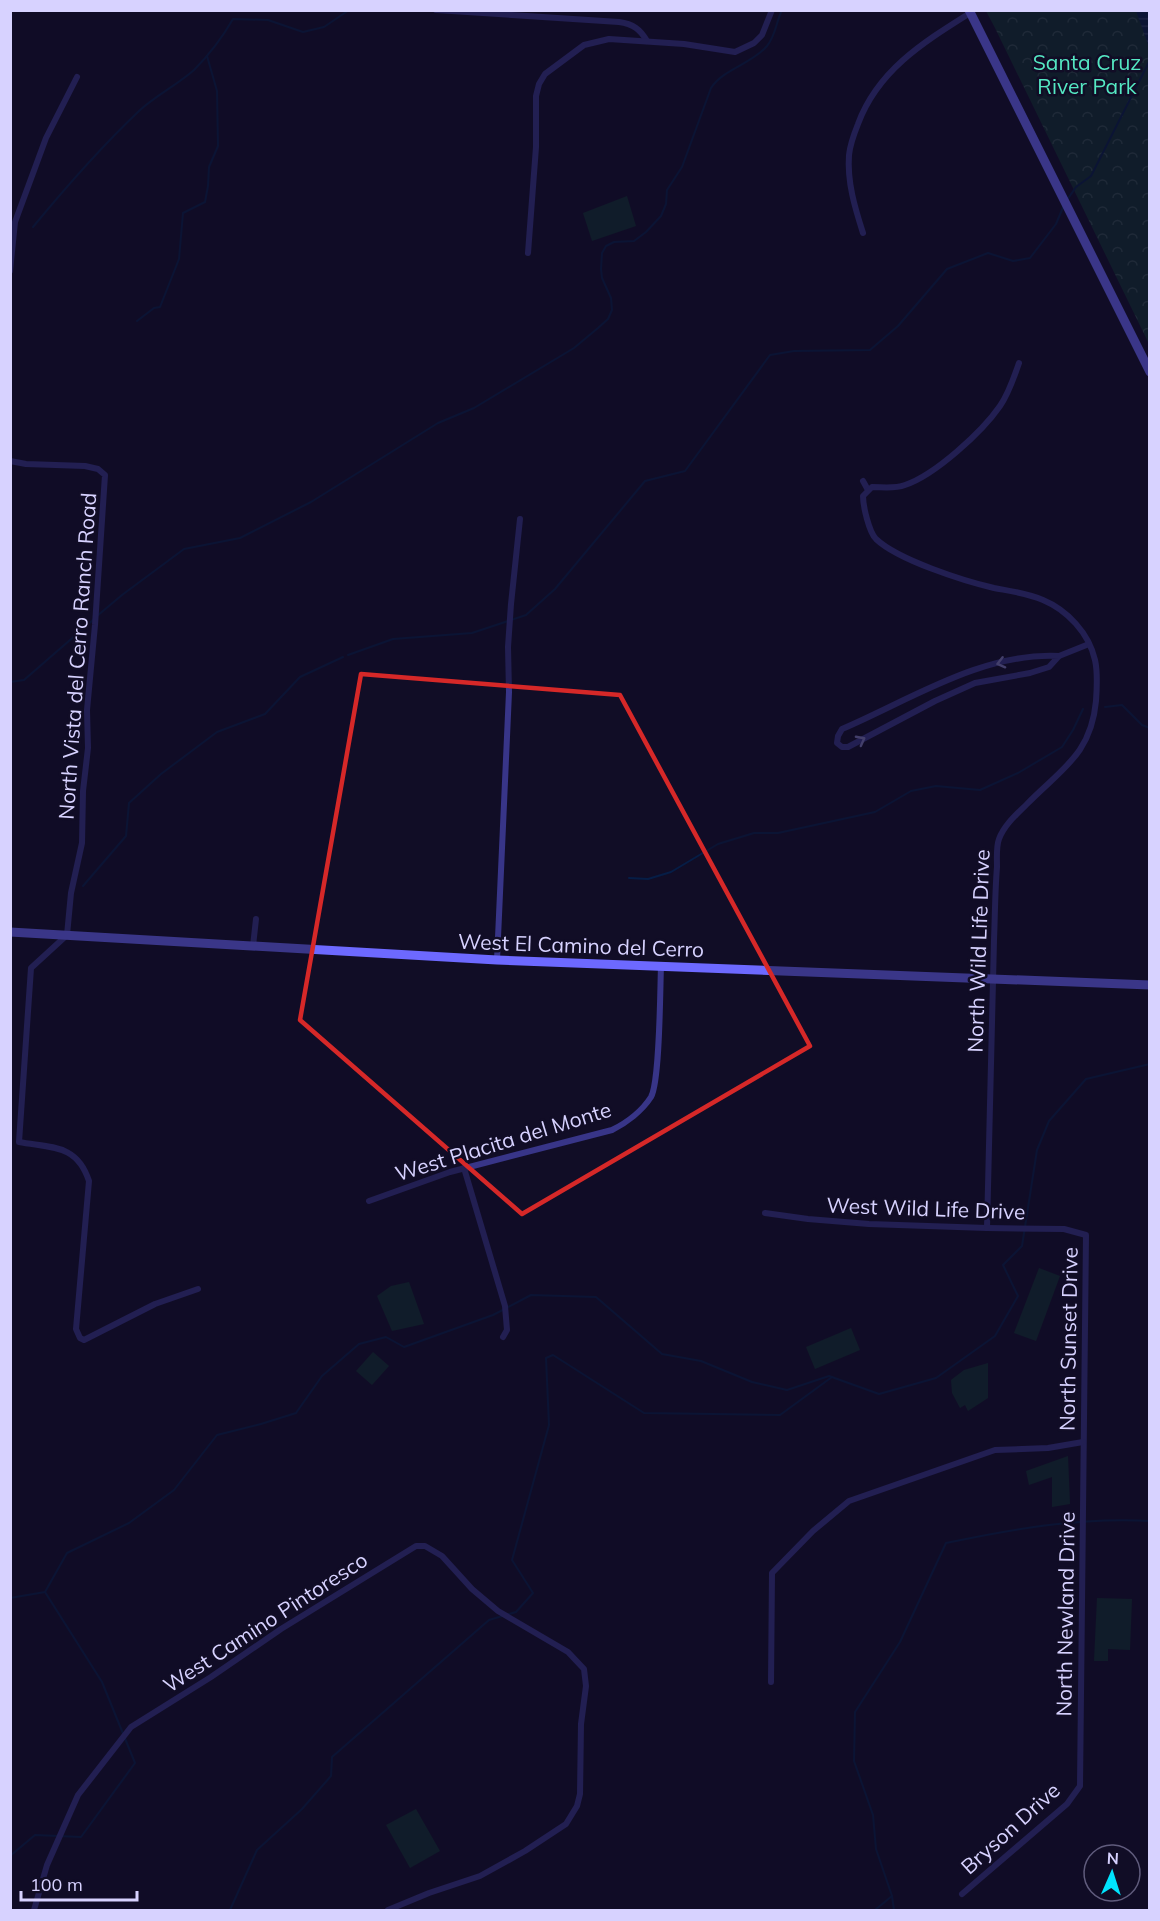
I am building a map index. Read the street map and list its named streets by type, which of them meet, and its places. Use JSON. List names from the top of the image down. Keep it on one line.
{"streets":{"street":["North Vista del Cerro Ranch Road","West El Camino del Cerro","North Wild Life Drive","West Placita del Monte","West Wild Life Drive","North Sunset Drive","North Newland Drive","West Camino Pintoresco","Bryson Drive"]},"crossings":[["North Vista del Cerro Ranch Road","West El Camino del Cerro"],["West El Camino del Cerro","North Wild Life Drive"],["West El Camino del Cerro","West Placita del Monte"],["North Wild Life Drive","West Wild Life Drive"],["West Wild Life Drive","North Sunset Drive"],["North Sunset Drive","North Newland Drive"],["North Newland Drive","Bryson Drive"]],"parks":["Santa Cruz River Park"],"scale_bar":"100 m","north":"top"}
